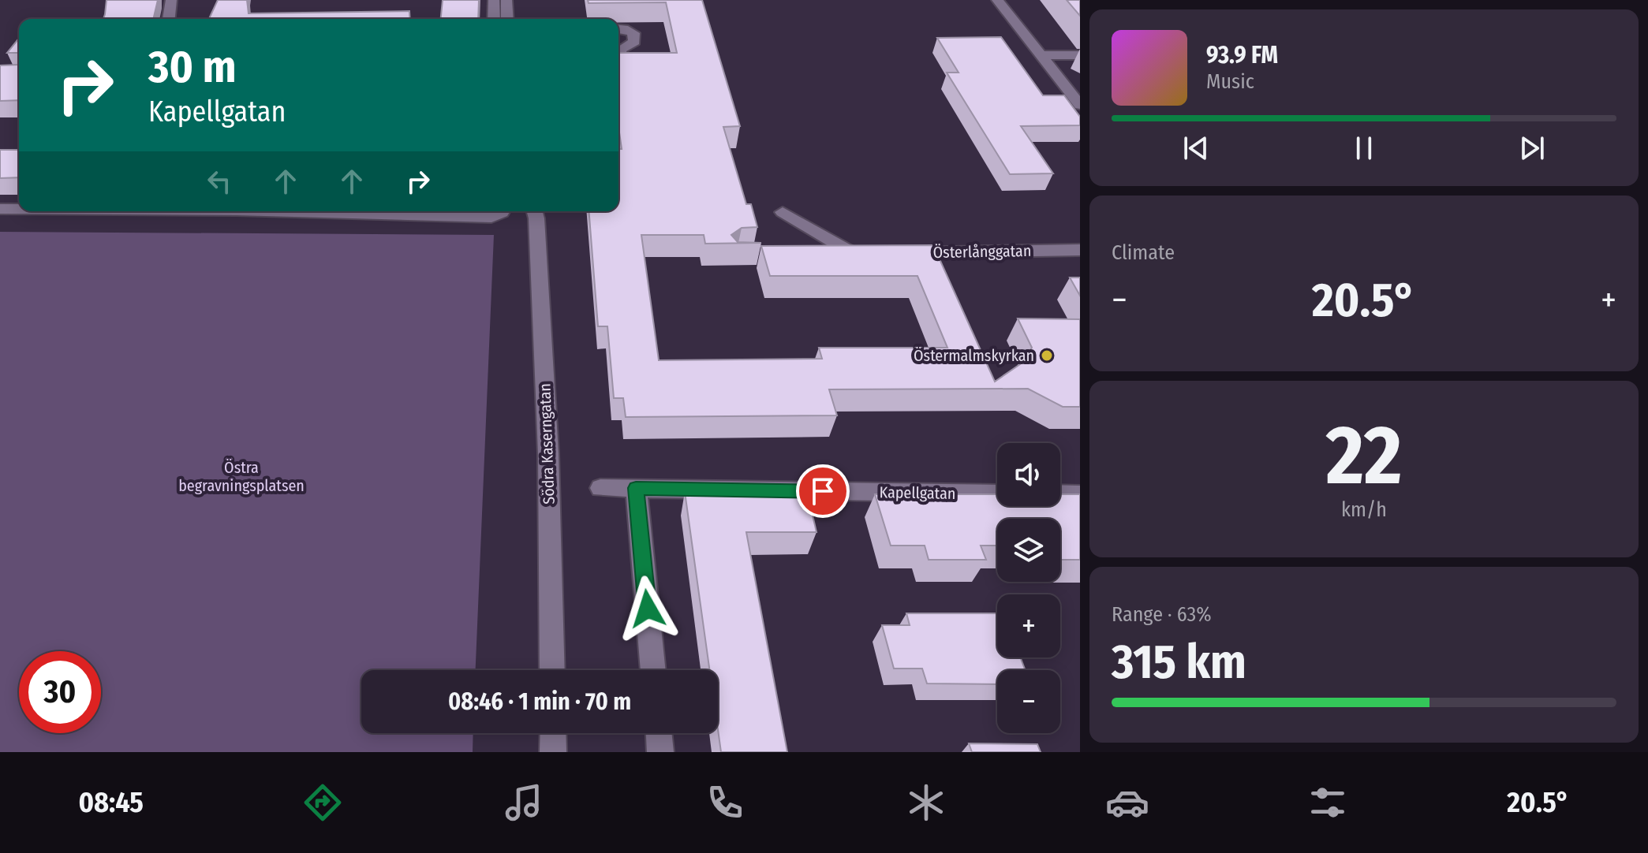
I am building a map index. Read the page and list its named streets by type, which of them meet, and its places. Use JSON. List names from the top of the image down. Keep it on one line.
{"streets":{"street":["Österlånggatan","Södra Kaserngatan","Kapellgatan"]},"parks":["Östra begravningsplatsen"],"places":["Östermalmskyrkan"],"page":{"turn":["30 m","Kapellgatan"],"song":["93.9 FM","Music"],"tile":["Climate",["22","km/h"],["Range · 63%","315 km"]],"heat":["−","20.5°","+"],"map_buttons":["+","−"],"limit":"30","trip":"08:46 · 1 min · 70 m","tabs":["08:45","20.5°"]}}
